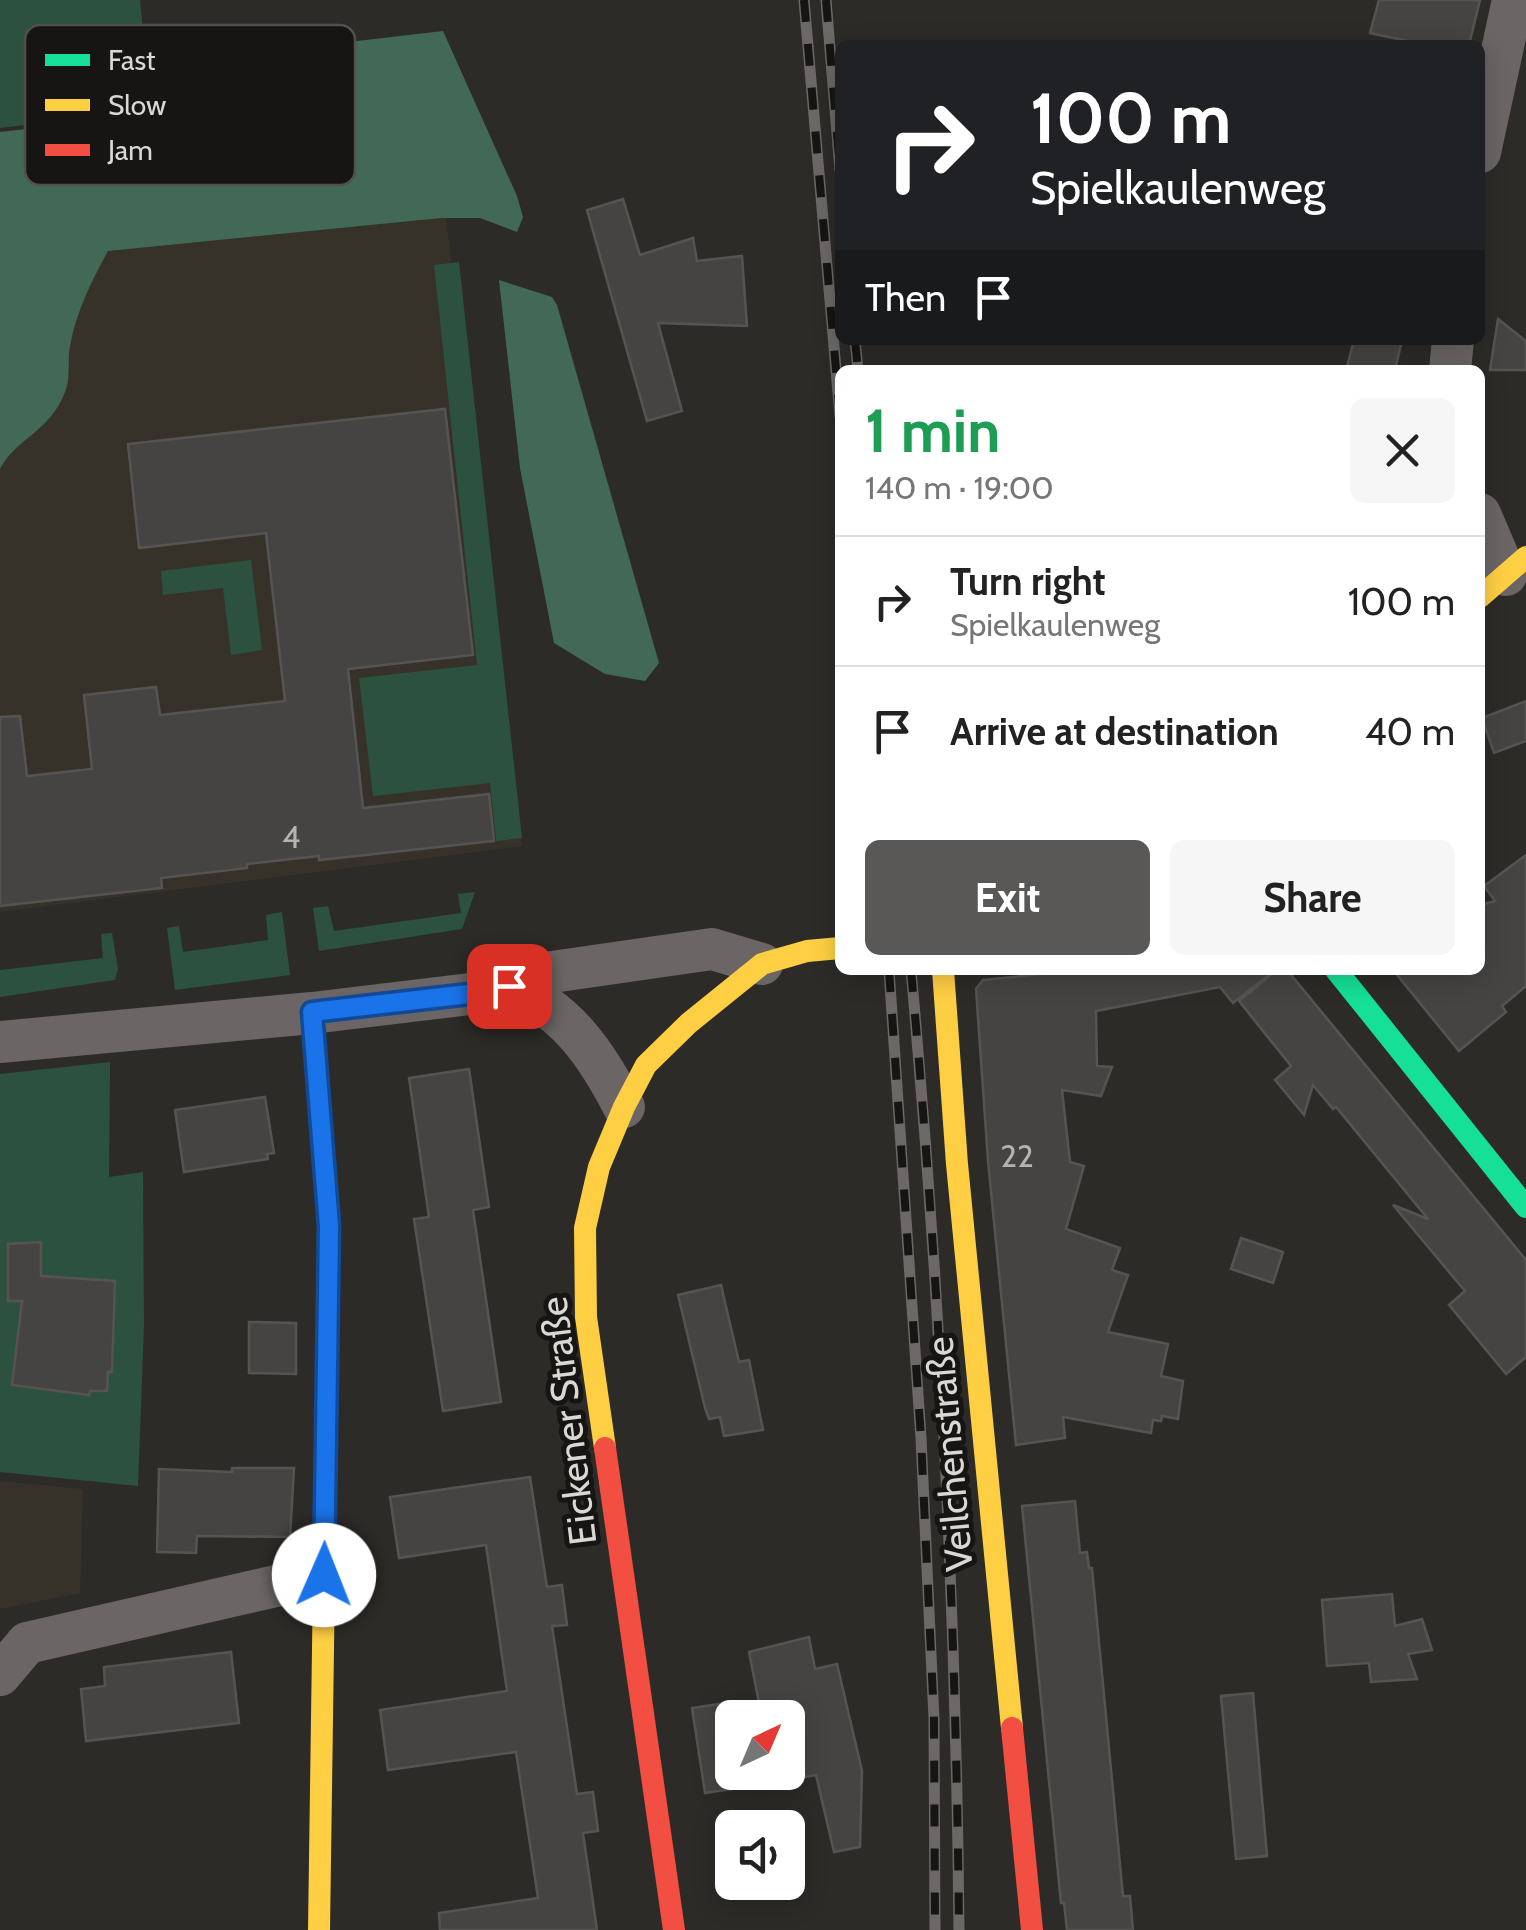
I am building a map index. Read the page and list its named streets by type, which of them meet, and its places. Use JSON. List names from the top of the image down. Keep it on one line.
{"streets":{"street":["Eickener Straße","Veilchenstraße"]},"house_numbers":["4","22"],"legend":["Fast","Slow","Jam"],"north":"top right","page":{"turn":["100 m","Spielkaulenweg"],"then":"Then","heading":["1 min","140 m · 19:00"],"list":[{"name":"Turn right","note":"Spielkaulenweg","value":"100 m"},{"name":"Arrive at destination","value":"40 m"}],"buttons":["Exit","Share"]}}
